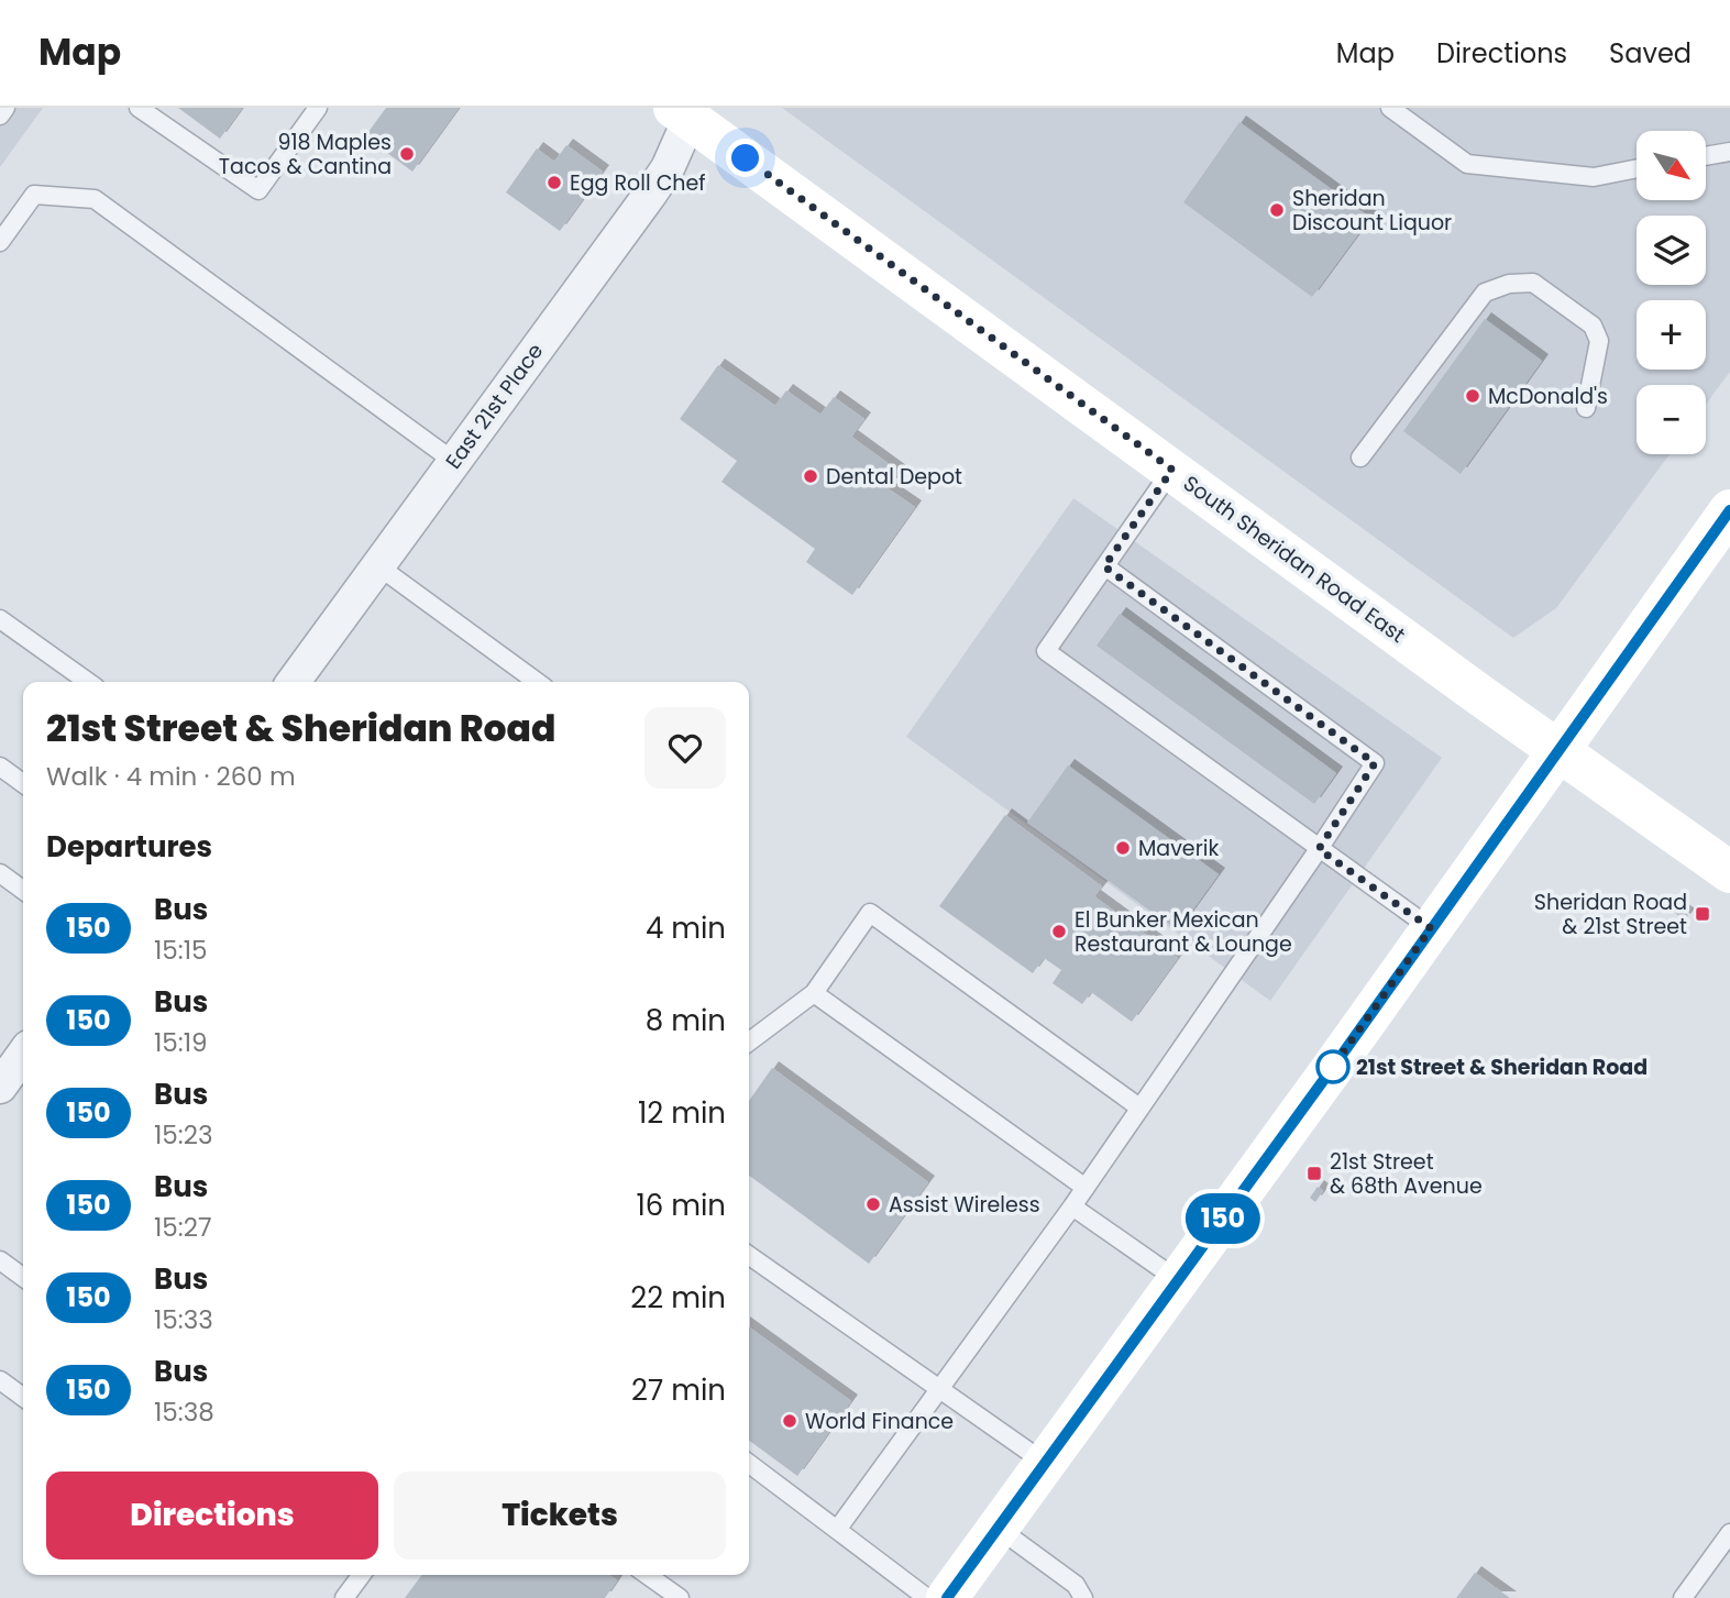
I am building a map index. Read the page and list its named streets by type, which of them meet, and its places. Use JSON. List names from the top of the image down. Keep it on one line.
{"streets":{"main road":["South Sheridan Road East"],"street":["East 21st Place"]},"crossings":[["East 21st Place","South Sheridan Road East"]],"places":{"other":["918 Maples Tacos & Cantina","Egg Roll Chef","Sheridan Discount Liquor","McDonald's","Dental Depot","Maverik","El Bunker Mexican Restaurant & Lounge","21st Street & Sheridan Road","Assist Wireless","World Finance"],"transit":["Sheridan Road & 21st Street","21st Street & 68th Avenue"]},"lines":["bus line 150"],"north":"bottom right","page":{"header":"Map","nav":["Map","Directions","Saved"],"on_map":"150","map_buttons":["+","−"],"heading":[["21st Street & Sheridan Road","Walk · 4 min · 260 m"],"Departures"],"list":[{"mark":"150","name":"Bus","note":"15:15","value":"4 min"},{"mark":"150","name":"Bus","note":"15:19","value":"8 min"},{"mark":"150","name":"Bus","note":"15:23","value":"12 min"},{"mark":"150","name":"Bus","note":"15:27","value":"16 min"},{"mark":"150","name":"Bus","note":"15:33","value":"22 min"},{"mark":"150","name":"Bus","note":"15:38","value":"27 min"}],"buttons":["Directions","Tickets"]}}
